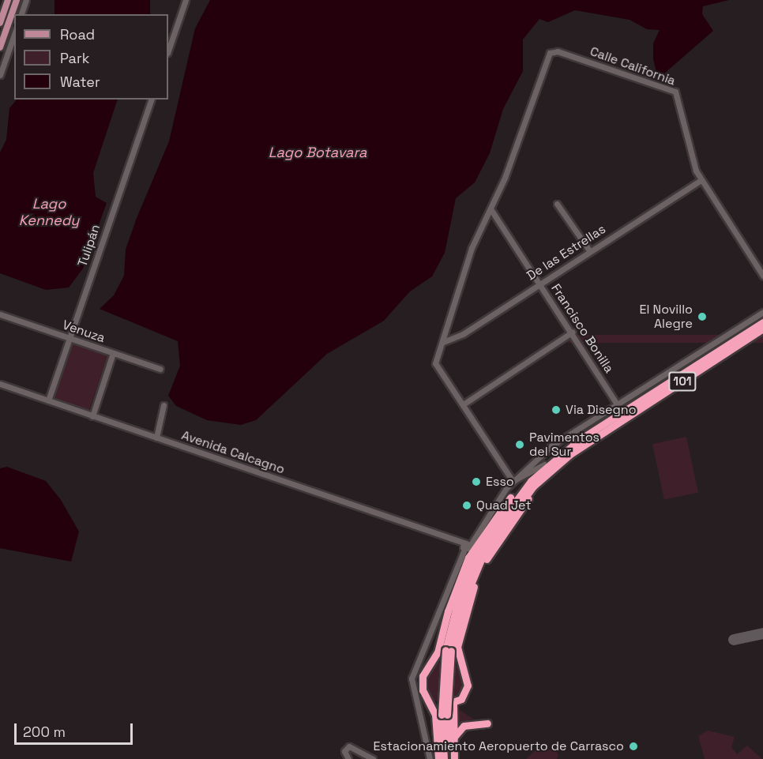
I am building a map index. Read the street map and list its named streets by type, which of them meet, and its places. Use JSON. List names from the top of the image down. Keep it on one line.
{"streets":{"highway":["101"],"street":["Calle California","Tulipán","De las Estrellas","Francisco Bonilla","Venuza","Avenida Calcagno"]},"crossings":[["Calle California","De las Estrellas"],["Calle California","Francisco Bonilla"],["Tulipán","Venuza"],["Tulipán","Avenida Calcagno"],["De las Estrellas","Francisco Bonilla"],["Francisco Bonilla","101"]],"water":["Lago Botavara","Lago Kennedy"],"places":["El Novillo Alegre","Via Disegno","Pavimentos del Sur","Esso","Quad Jet","Estacionamiento Aeropuerto de Carrasco"],"legend":["Road","Park","Water"],"scale_bar":"200 m"}
